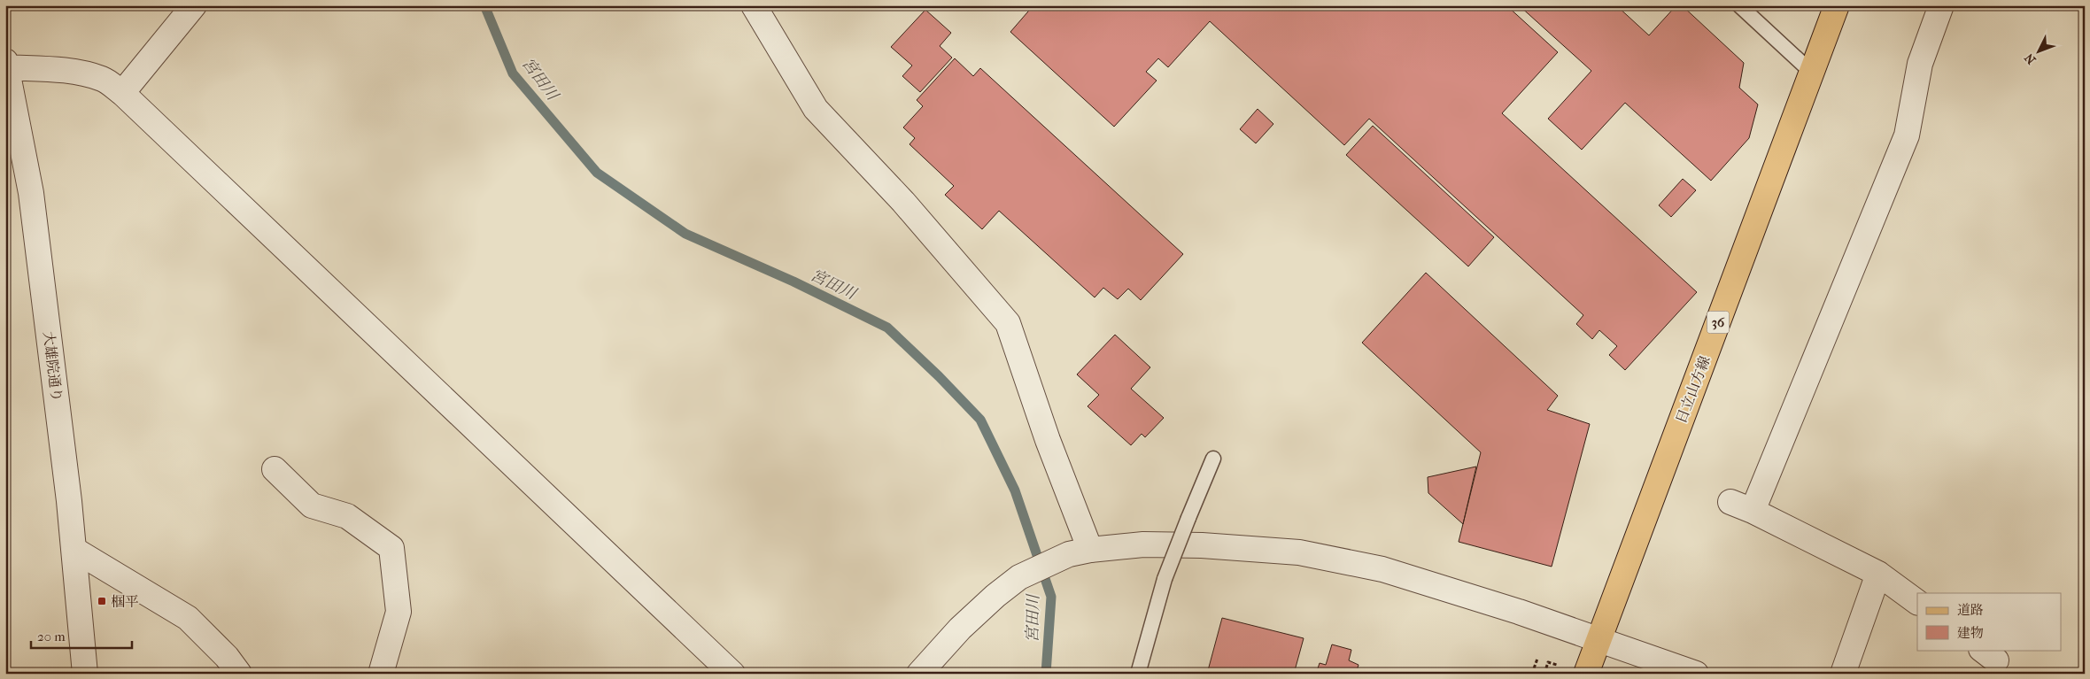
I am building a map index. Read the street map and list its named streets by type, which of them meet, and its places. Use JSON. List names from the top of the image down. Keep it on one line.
{"streets":{"main road":["36","日立山方線"],"street":["大雄院通り"]},"water":["宮田川"],"places":{"transit":["椢平"]},"legend":["道路","建物"],"scale_bar":"20 m","north":"bottom left"}
